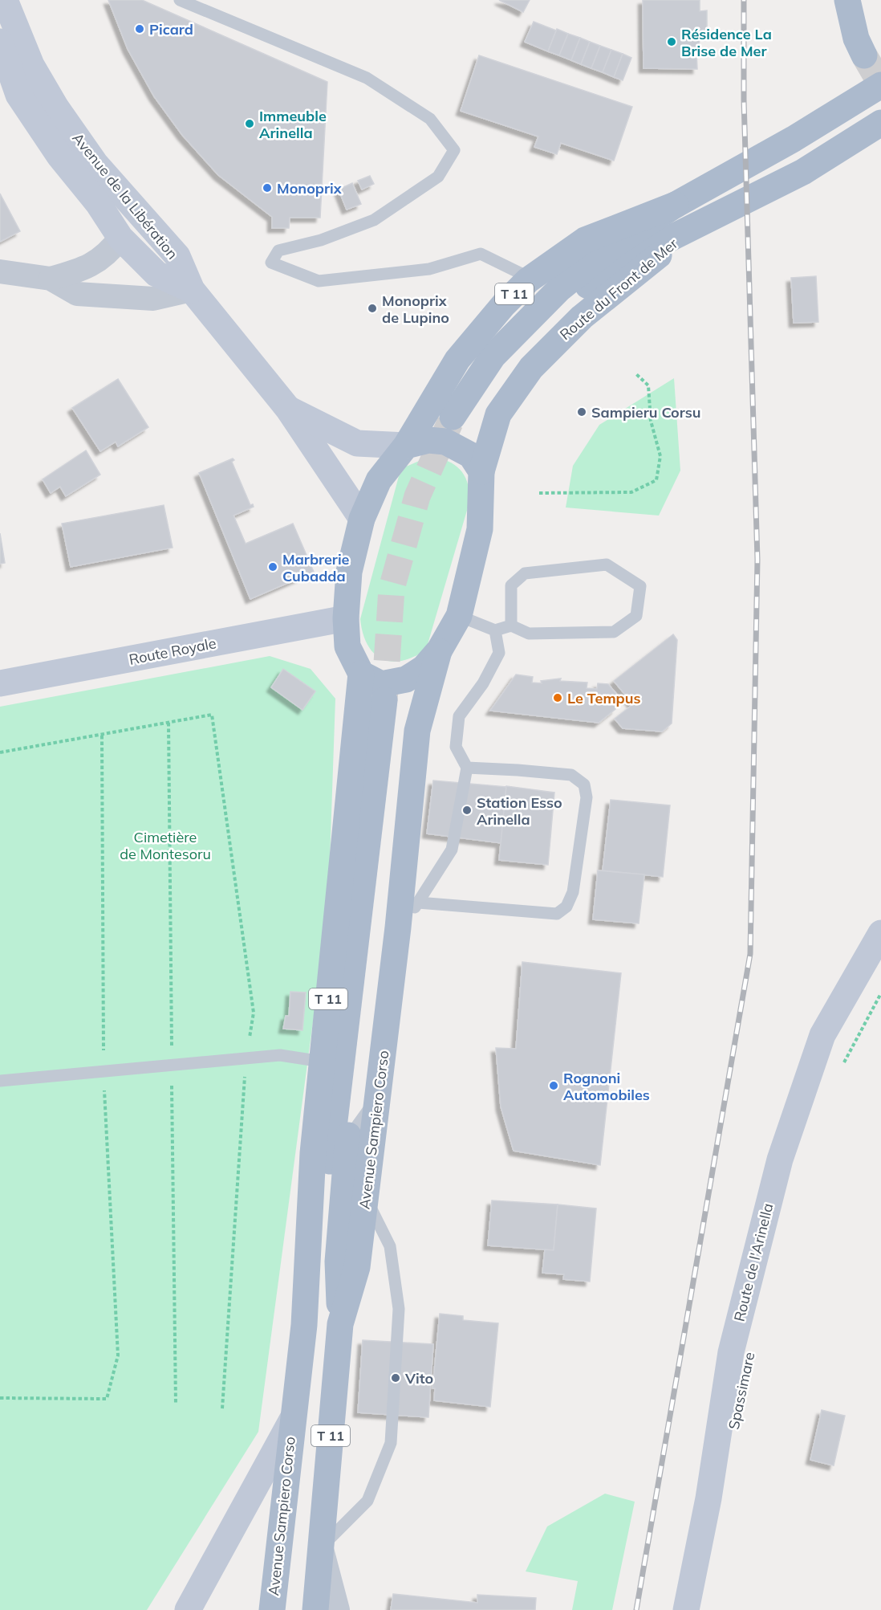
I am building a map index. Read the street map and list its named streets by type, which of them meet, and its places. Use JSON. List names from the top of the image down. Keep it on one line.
{"streets":{"main road":["Avenue de la Libération","Route du Front de Mer","T 11","Route Royale","Avenue Sampiero Corso","Route de l'Arinella"]},"crossings":[["Avenue de la Libération","Route du Front de Mer"],["Route du Front de Mer","Route Royale"],["Route du Front de Mer","Avenue Sampiero Corso"],["T 11","Avenue Sampiero Corso"]],"parks":["Cimetière de Montesoru"],"places":["Picard","Résidence La Brise de Mer","Immeuble Arinella","Monoprix","Monoprix de Lupino","Sampieru Corsu","Marbrerie Cubadda","Le Tempus","Station Esso Arinella","Rognoni Automobiles","Vito"]}
